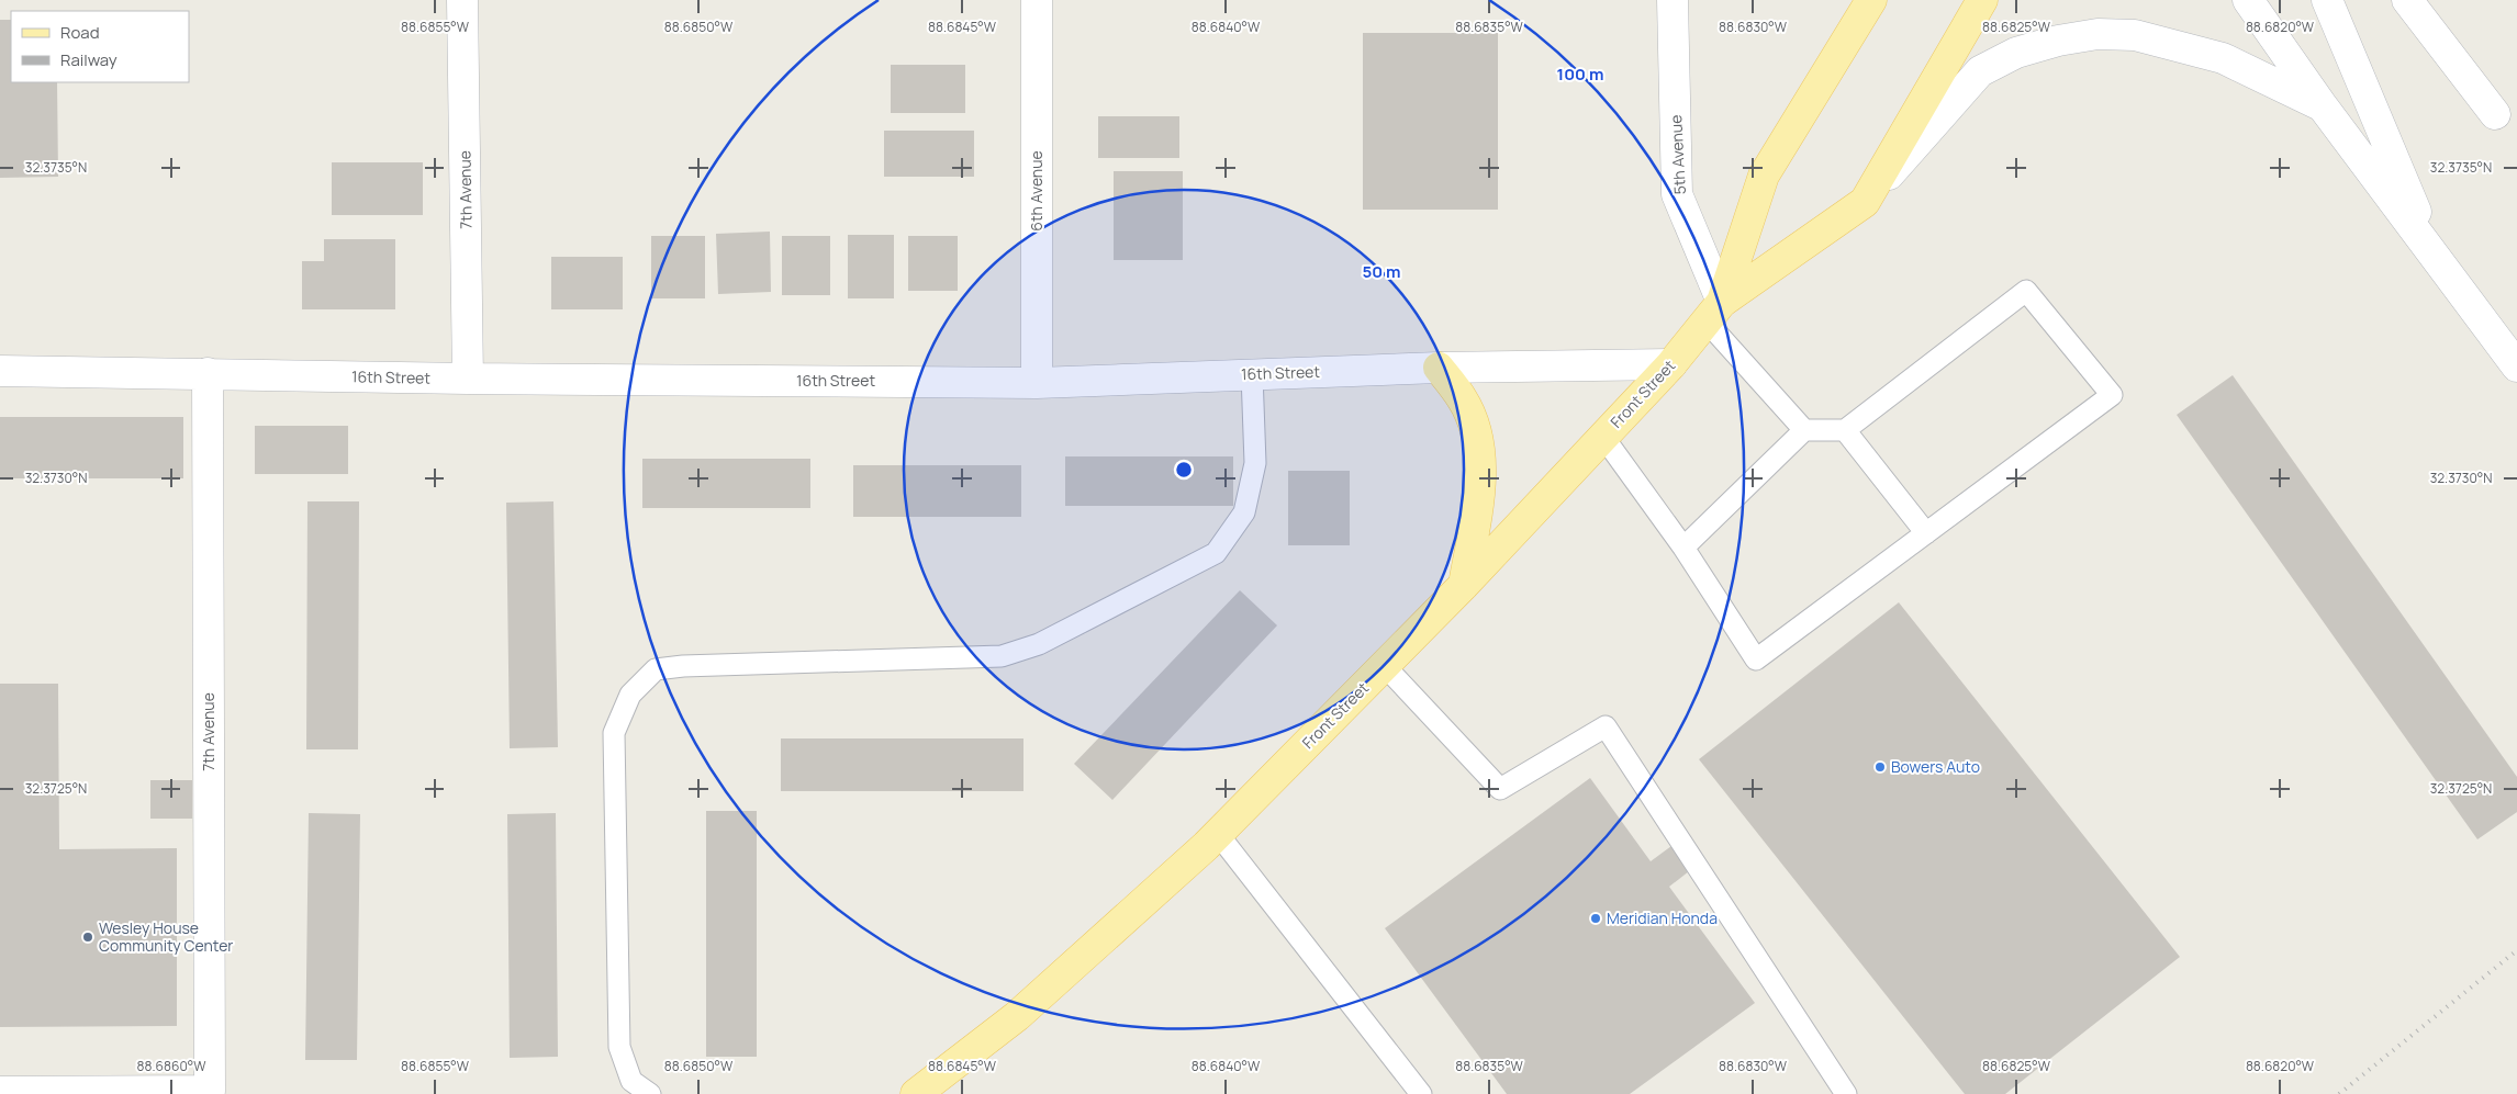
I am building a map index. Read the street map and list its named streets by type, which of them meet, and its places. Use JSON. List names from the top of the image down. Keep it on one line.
{"streets":{"main road":["Front Street"],"street":["5th Avenue","7th Avenue","6th Avenue","16th Street"]},"crossings":[["5th Avenue","Front Street"],["7th Avenue","16th Street"],["6th Avenue","16th Street"],["16th Street","Front Street"]],"places":["Bowers Auto","Meridian Honda","Wesley House Community Center"],"legend":["Road","Railway"],"coordinates":["88.6855°W","88.6850°W","88.6845°W","88.6840°W","88.6835°W","88.6830°W","88.6825°W","88.6820°W","32.3735°N","32.3730°N","32.3725°N","88.6860°W"],"rings":["100 m","50 m"]}
